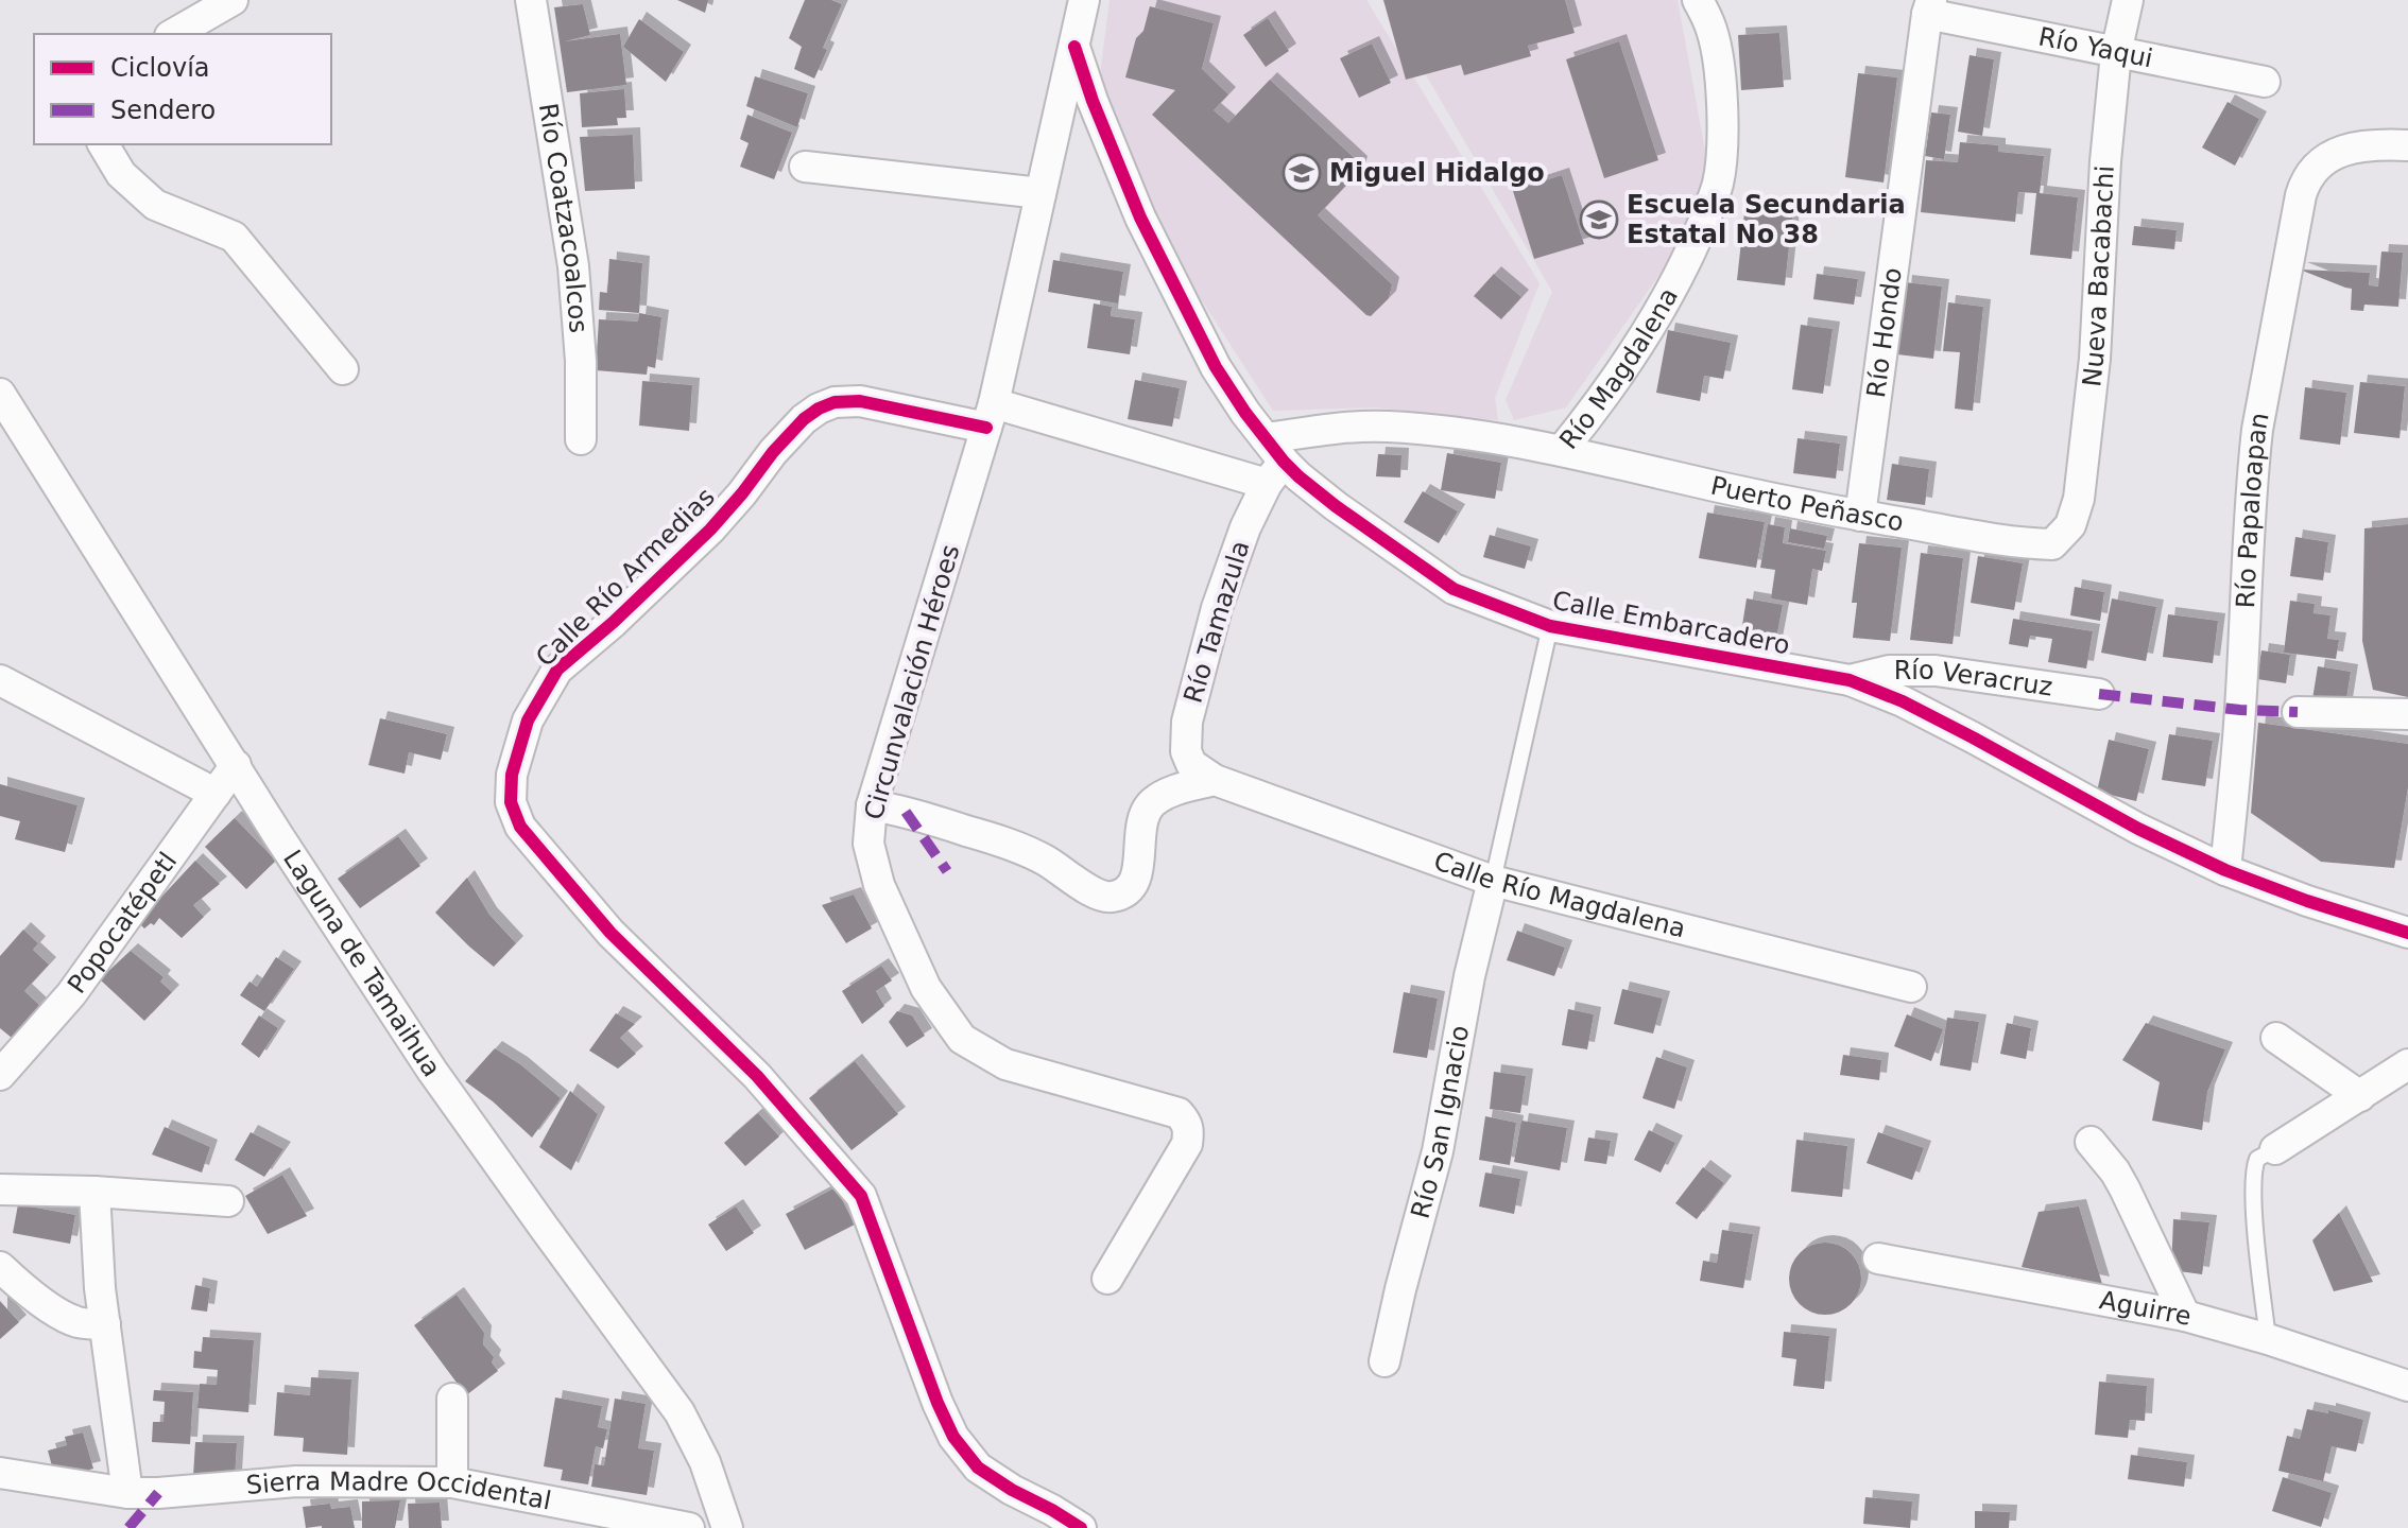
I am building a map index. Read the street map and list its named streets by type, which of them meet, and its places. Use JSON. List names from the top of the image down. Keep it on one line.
{"streets":{"street":["Río Yaqui","Río Coatzacoalcos","Nueva Bacabachi","Río Hondo","Río Magdalena","Puerto Peñasco","Río Papaloapan","Calle Río Armedias","Río Tamazula","Calle Embarcadero","Río Veracruz","Circunvalación Héroes","Calle Río Magdalena","Popocatépetl","Laguna de Tamaihua","Río San Ignacio","Aguirre","Sierra Madre Occidental"]},"crossings":[["Río Yaqui","Nueva Bacabachi"],["Río Yaqui","Río Hondo"],["Nueva Bacabachi","Puerto Peñasco"],["Río Hondo","Puerto Peñasco"],["Río Magdalena","Puerto Peñasco"],["Río Magdalena","Calle Río Armedias"],["Río Magdalena","Río Tamazula"],["Río Magdalena","Calle Embarcadero"],["Río Papaloapan","Calle Embarcadero"],["Calle Río Armedias","Río Tamazula"],["Calle Río Armedias","Calle Embarcadero"],["Calle Río Armedias","Circunvalación Héroes"],["Río Tamazula","Calle Embarcadero"],["Río Tamazula","Calle Río Magdalena"],["Calle Embarcadero","Río Veracruz"],["Calle Embarcadero","Circunvalación Héroes"],["Calle Río Magdalena","Río San Ignacio"],["Popocatépetl","Laguna de Tamaihua"]],"places":{"school or university":["Miguel Hidalgo","Escuela Secundaria Estatal No 38"]},"legend":["Ciclovía","Sendero"]}
